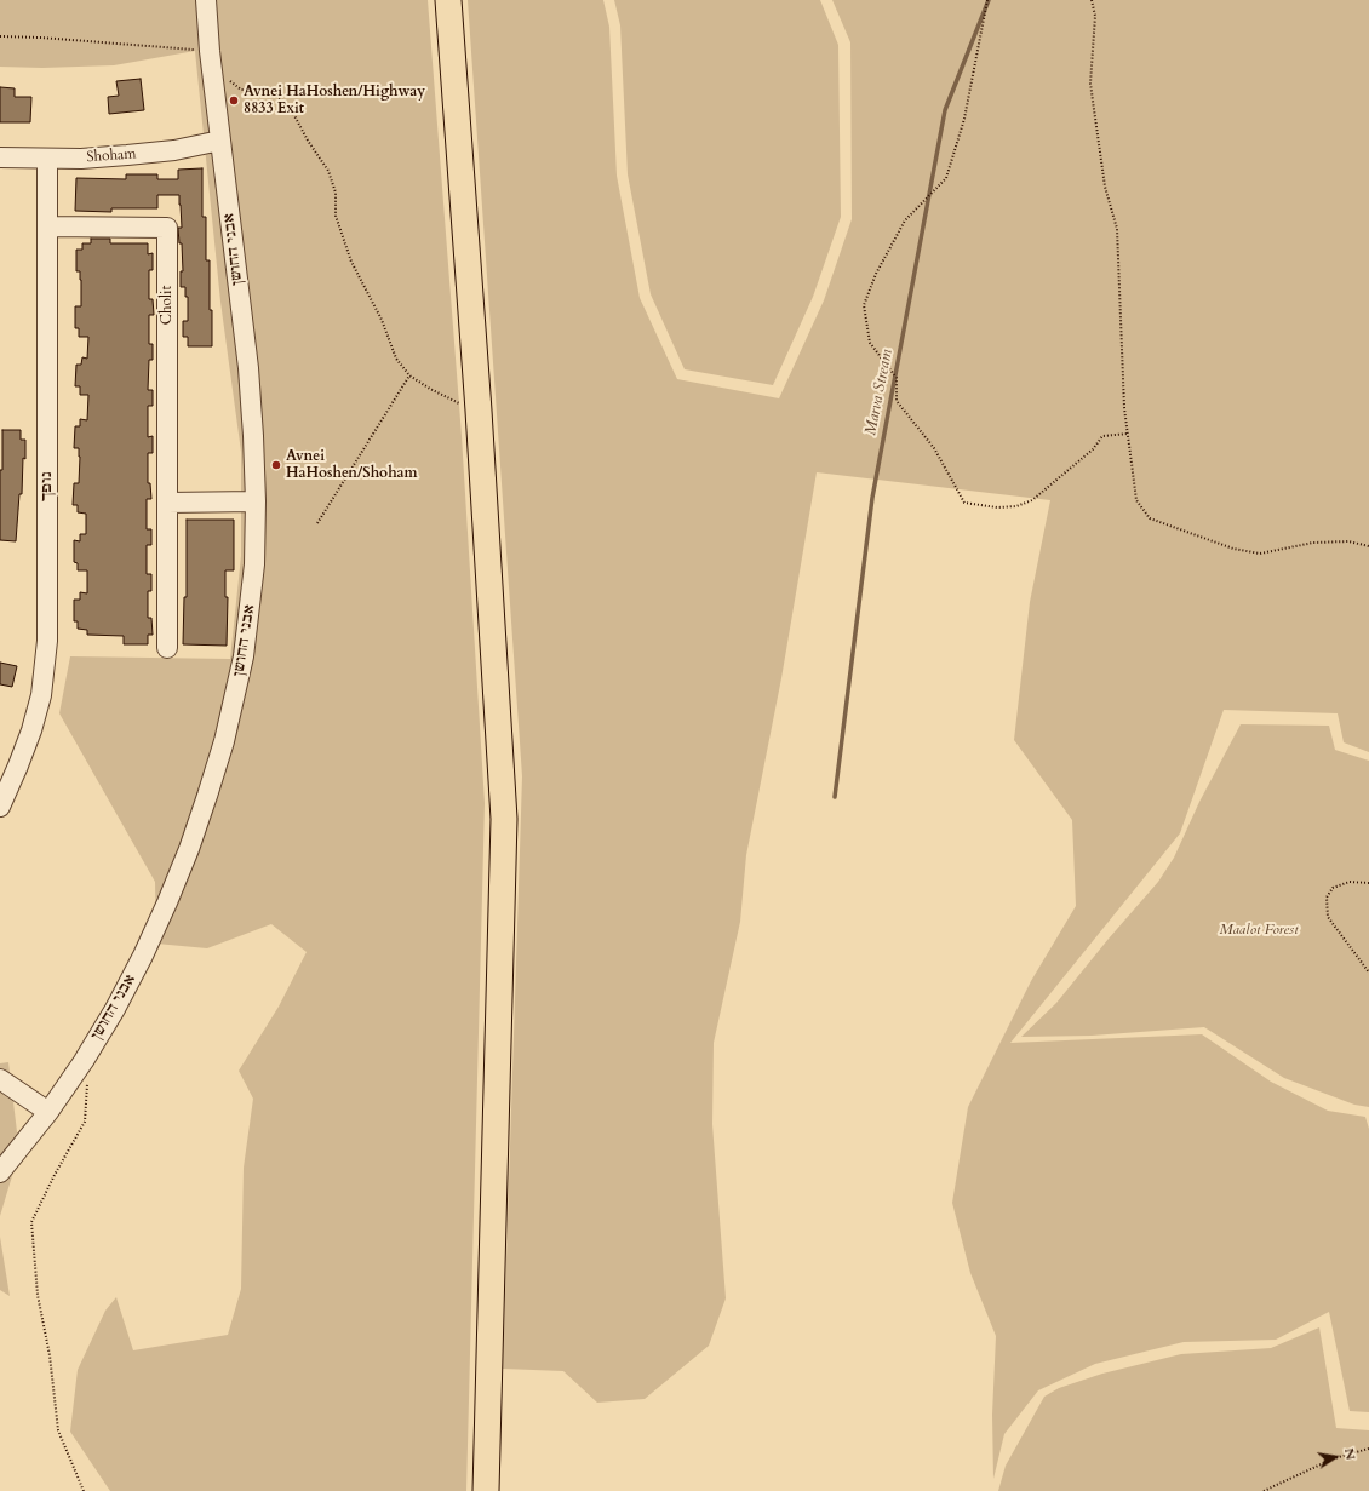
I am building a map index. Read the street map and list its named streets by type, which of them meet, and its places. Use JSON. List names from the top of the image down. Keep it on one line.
{"streets":{"street":["Shoham","אבני החושן","Cholit","נופך"]},"crossings":[["Shoham","אבני החושן"],["Shoham","נופך"],["Cholit","נופך"]],"water":["Marva Stream"],"parks":["Maalot Forest"],"places":["Avnei HaHoshen/Highway 8833 Exit","Avnei HaHoshen/Shoham"],"north":"right"}
